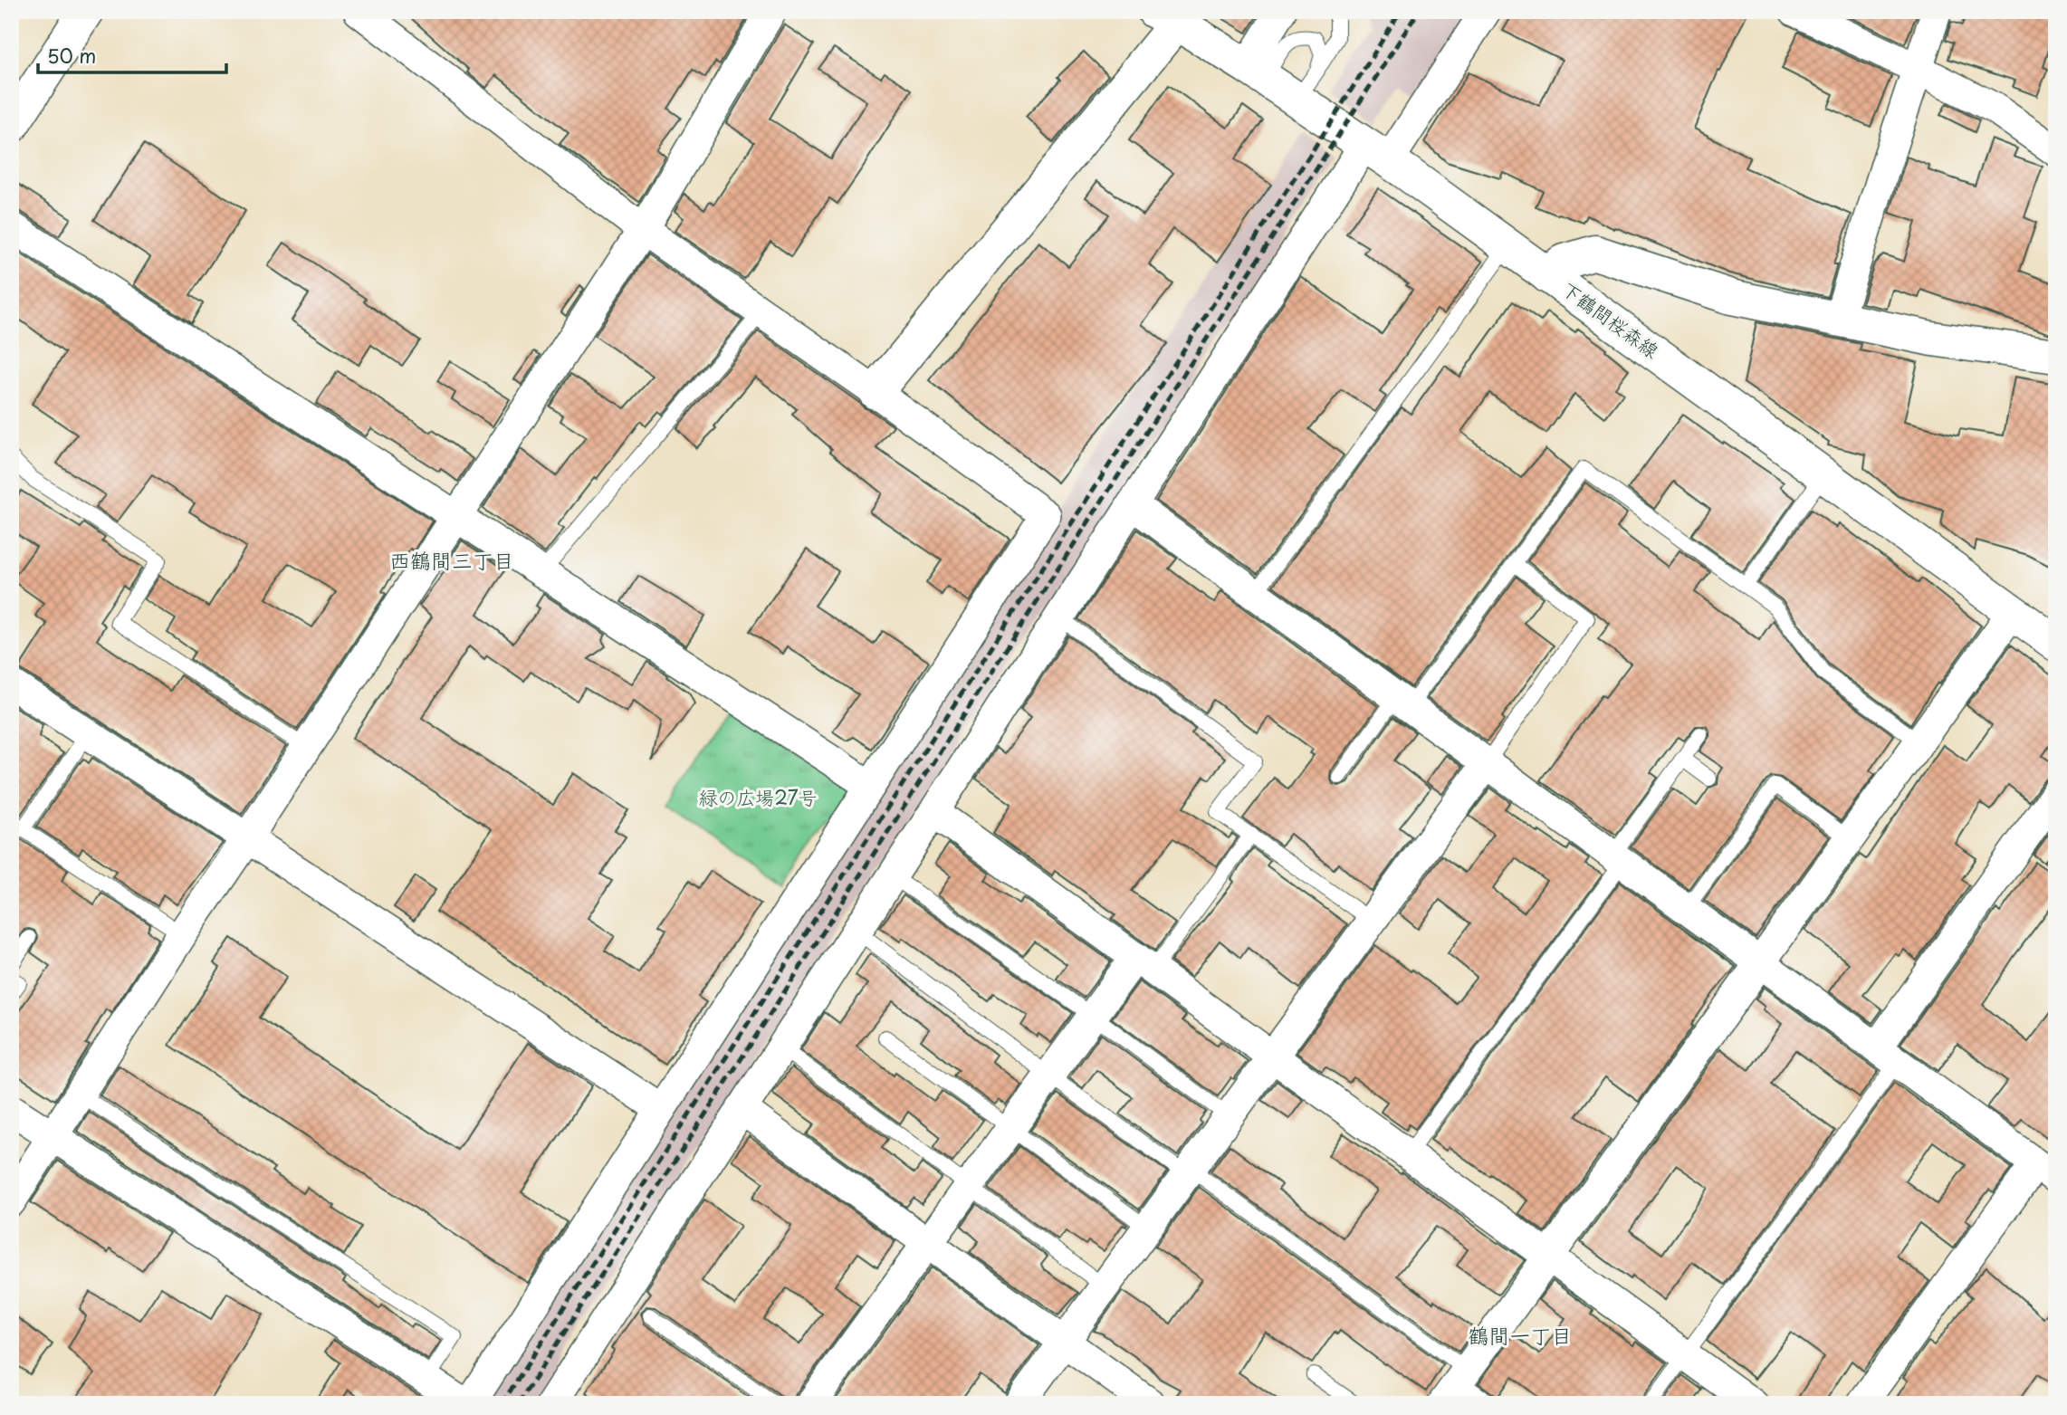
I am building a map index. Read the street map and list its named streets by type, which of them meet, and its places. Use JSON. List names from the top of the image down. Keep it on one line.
{"streets":{"street":["下鶴間桜森線"]},"districts":["西鶴間三丁目","鶴間一丁目"],"parks":["緑の広場27号"],"scale_bar":"50 m"}
